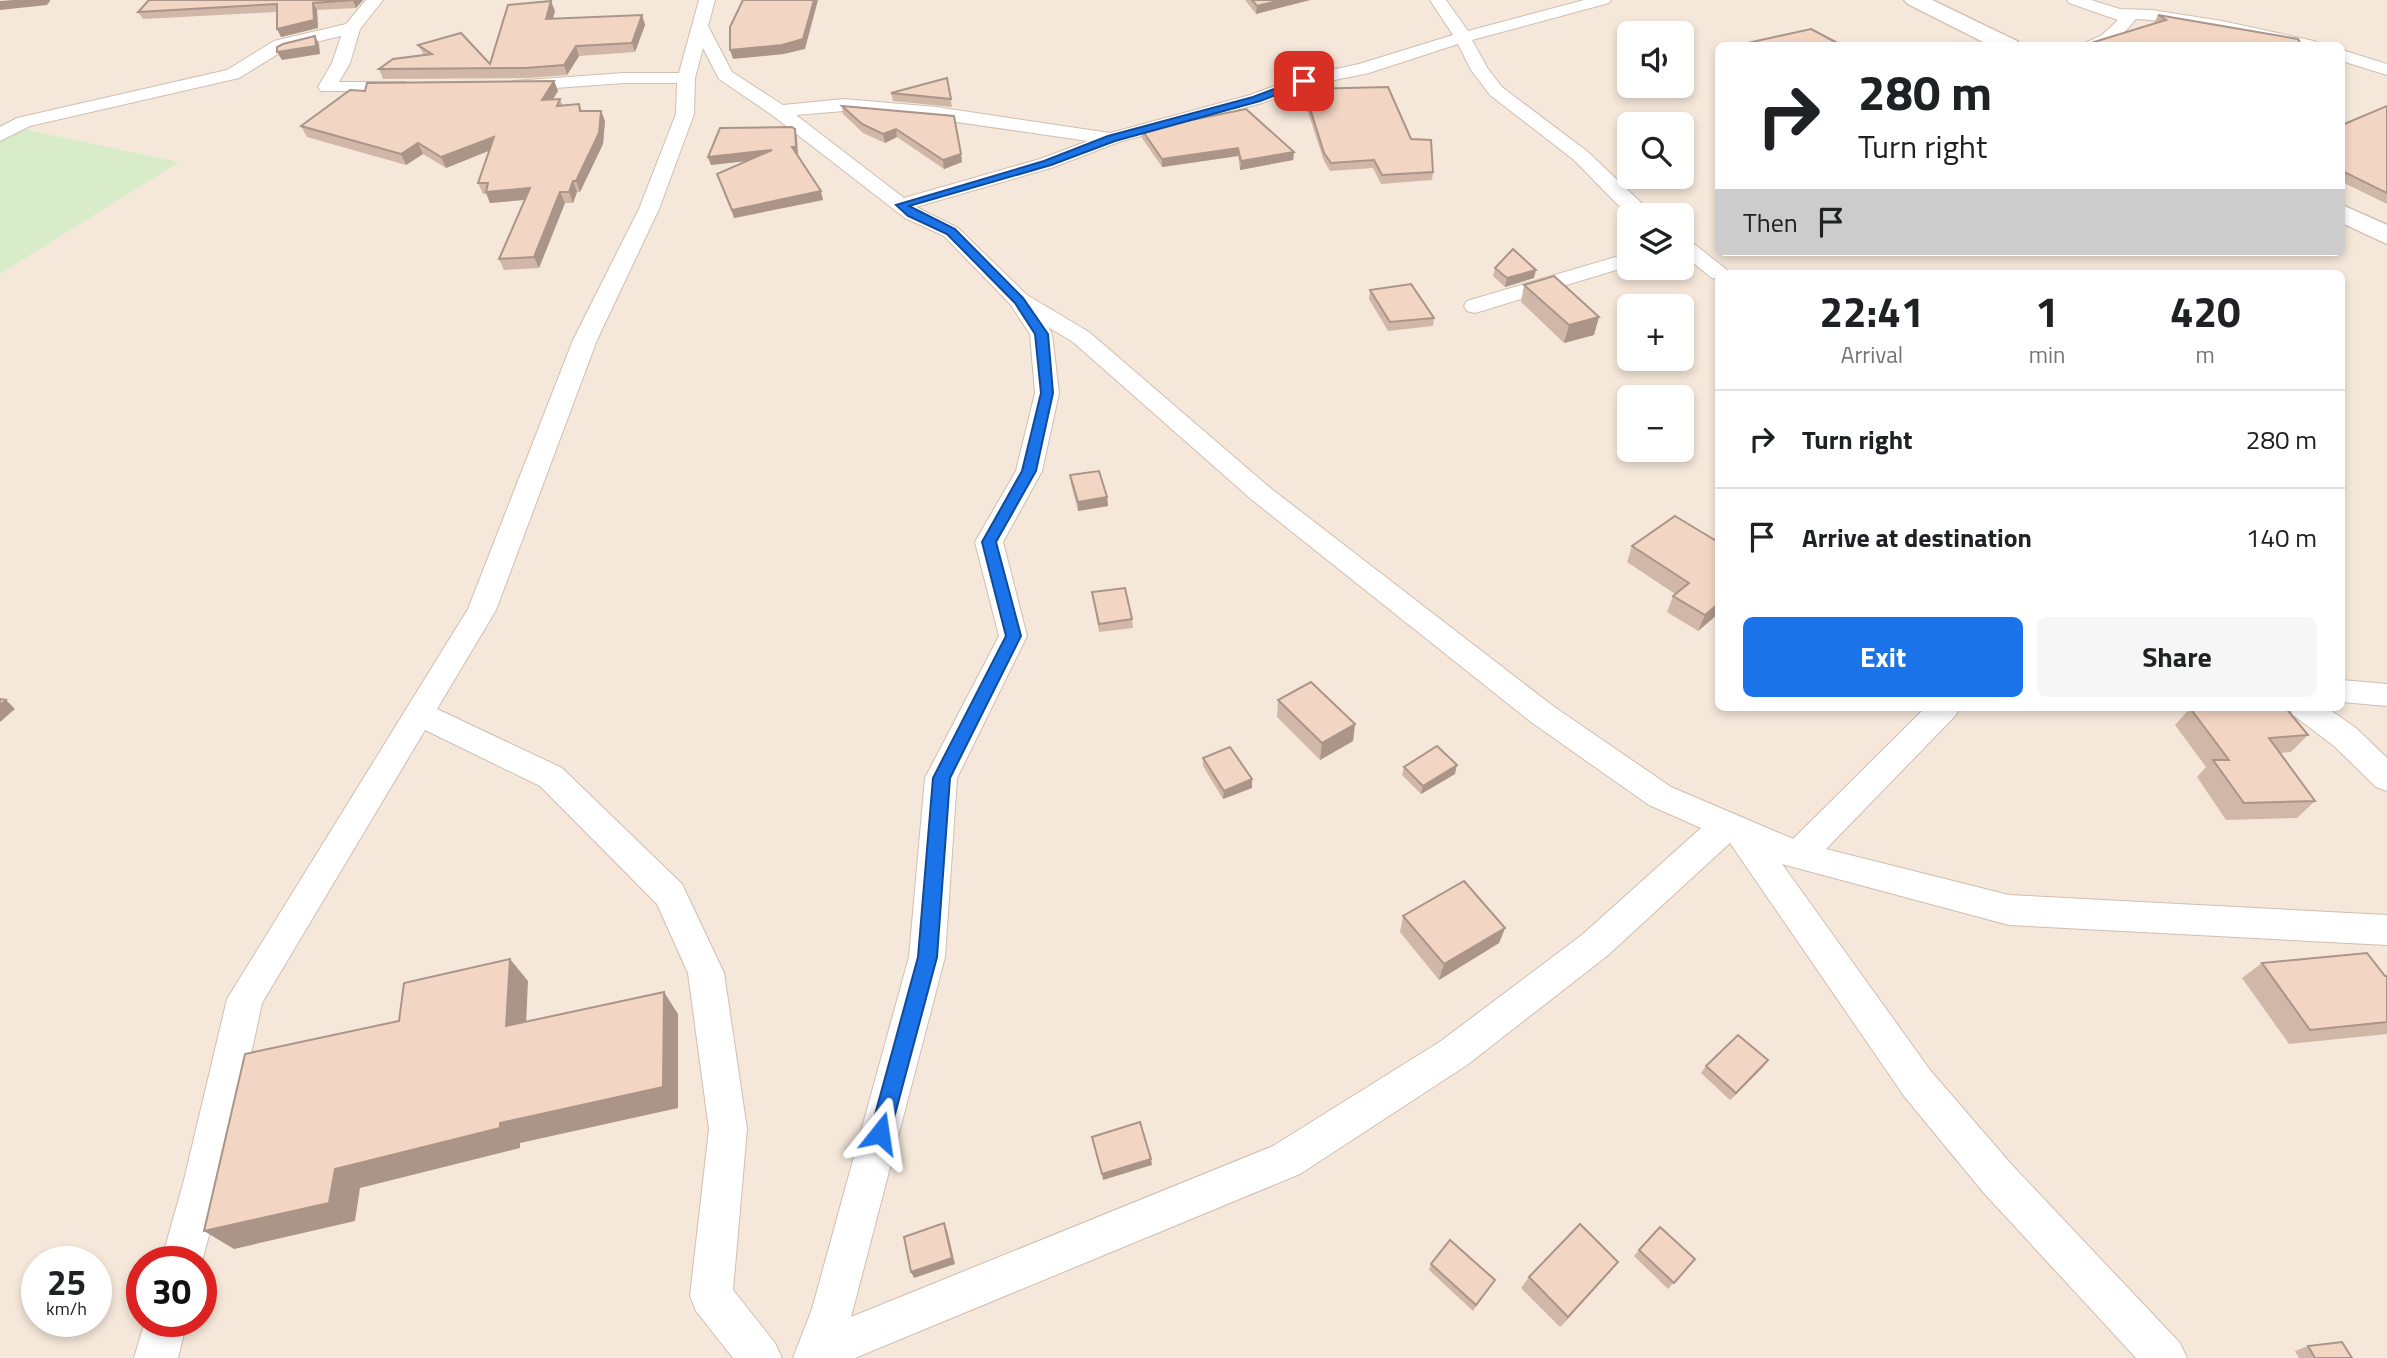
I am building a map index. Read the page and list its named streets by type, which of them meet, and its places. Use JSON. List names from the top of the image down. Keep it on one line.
{"page":{"map_buttons":["+","−"],"turn":["280 m","Turn right"],"then":"Then","eta":["22:41","Arrival","1","min","420","m"],"list":[{"name":"Turn right","value":"280 m"},{"name":"Arrive at destination","value":"140 m"}],"buttons":["Exit","Share"],"speed":"25 km/h","limit":"30"}}
